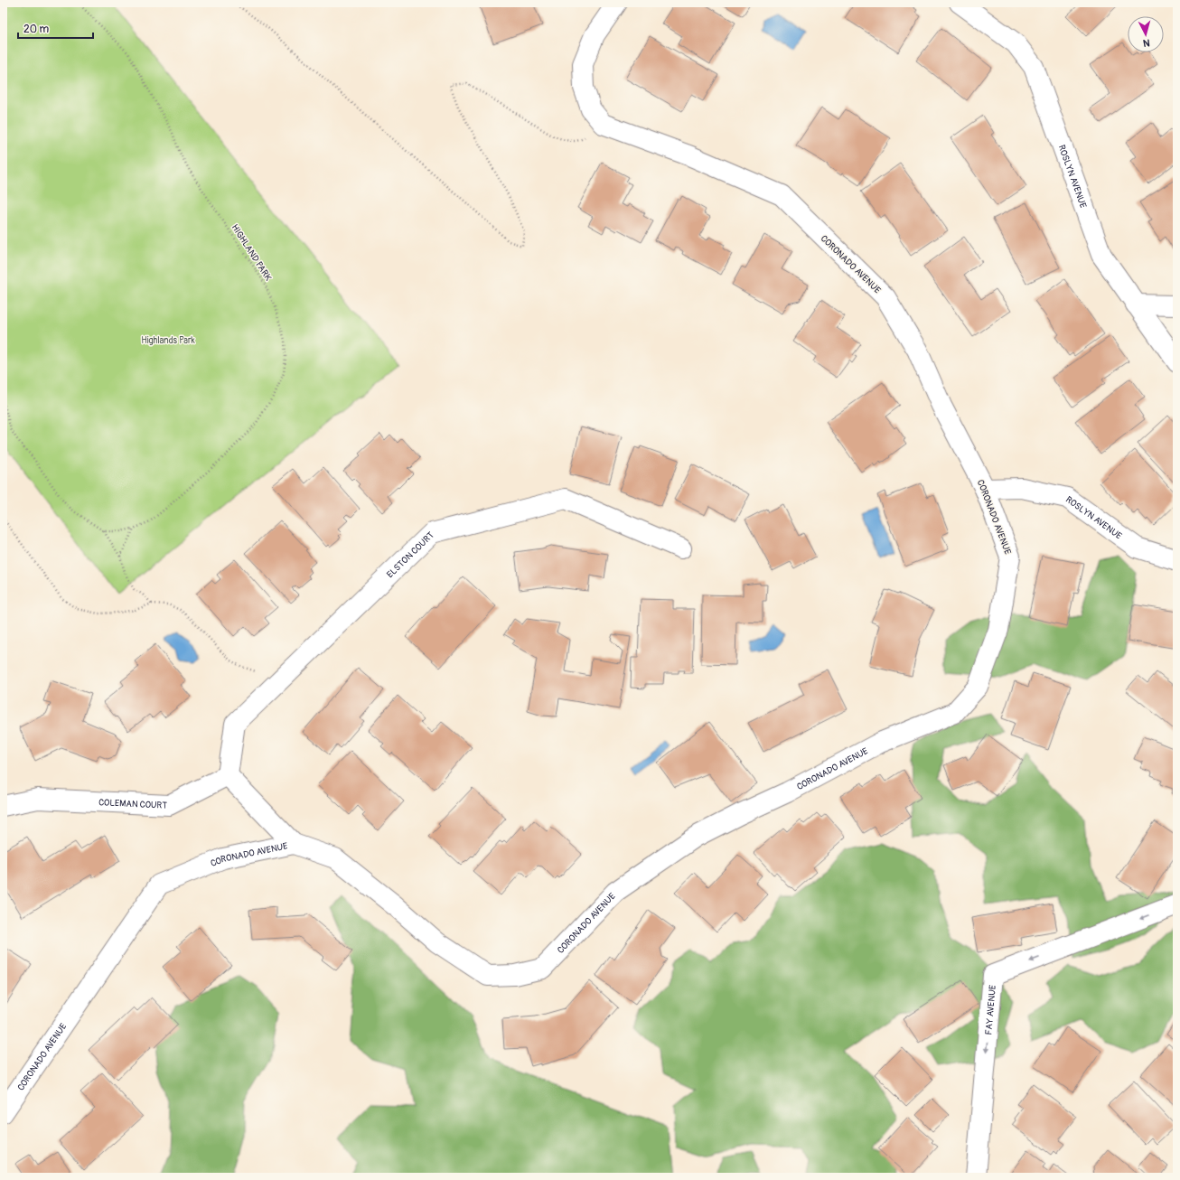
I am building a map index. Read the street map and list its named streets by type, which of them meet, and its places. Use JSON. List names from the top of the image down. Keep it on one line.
{"streets":{"street":["ROSLYN AVENUE","CORONADO AVENUE","ELSTON COURT","COLEMAN COURT","FAY AVENUE"],"path":["HIGHLAND PARK"]},"crossings":[["ROSLYN AVENUE","CORONADO AVENUE"],["ELSTON COURT","COLEMAN COURT"]],"one_way":["FAY AVENUE"],"parks":["Highlands Park"],"scale_bar":"20 m","north":"bottom"}
